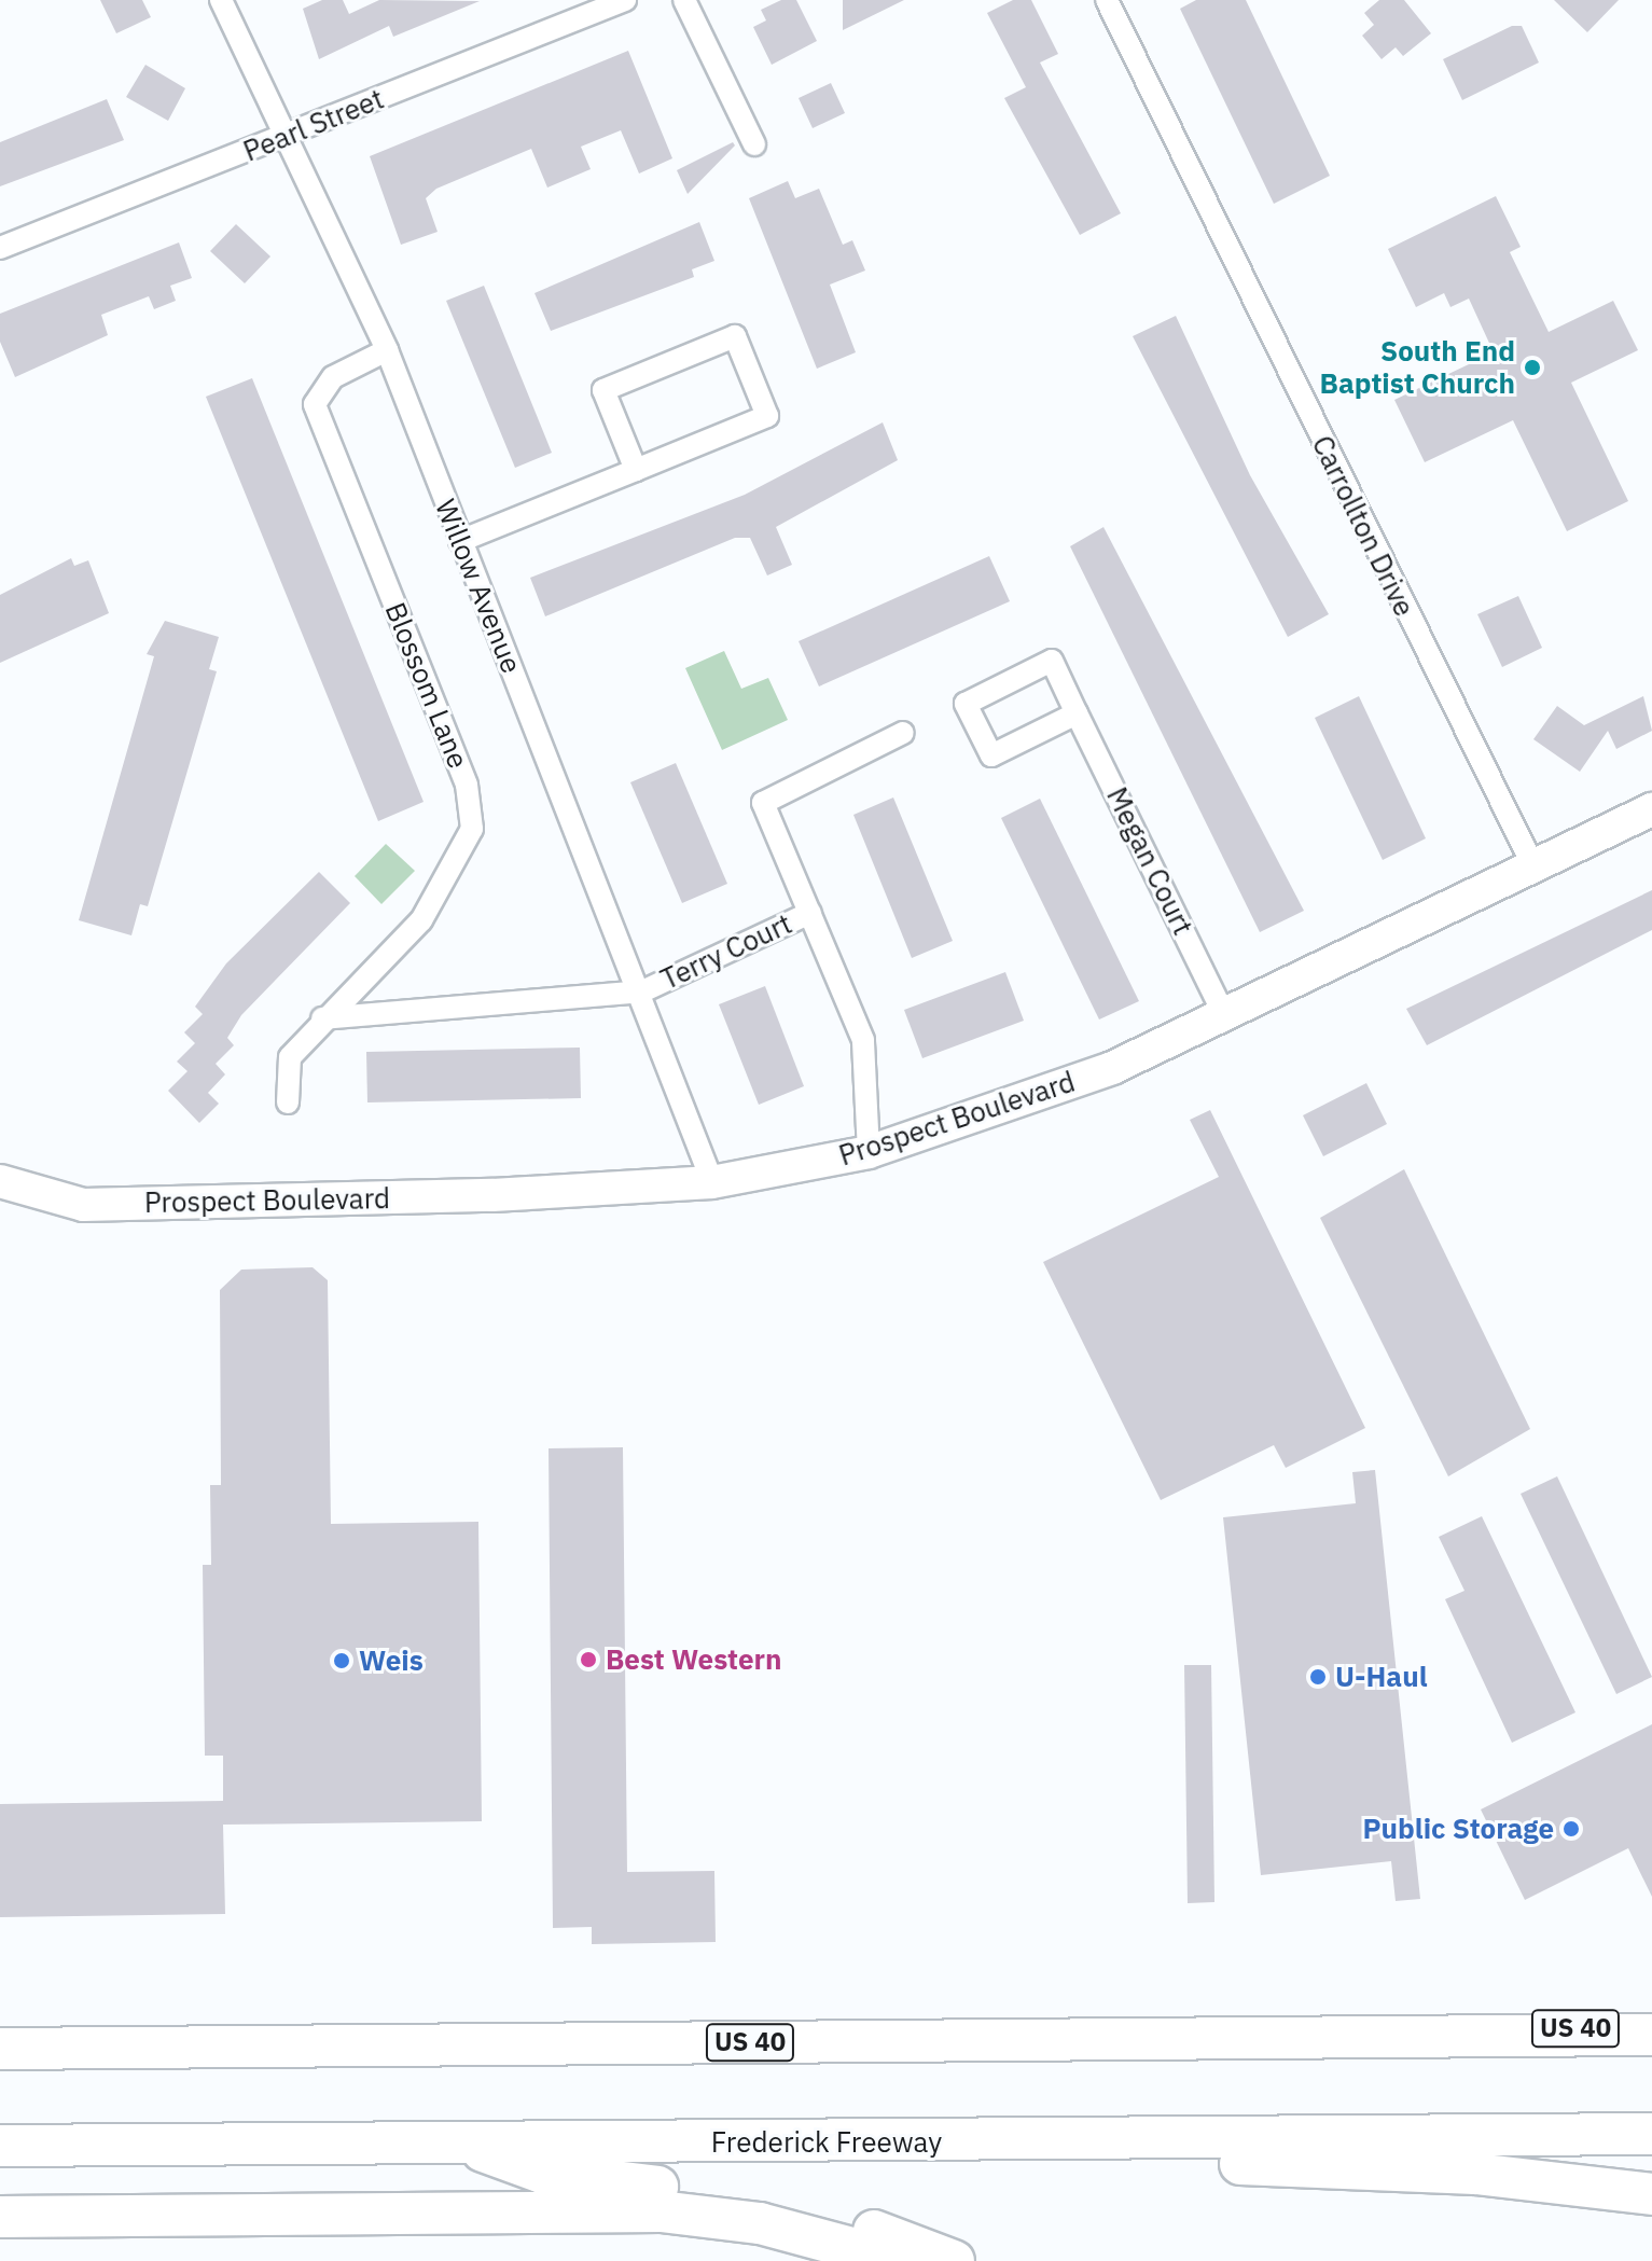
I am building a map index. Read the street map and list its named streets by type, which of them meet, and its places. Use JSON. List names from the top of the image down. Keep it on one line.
{"streets":{"highway":["US 40","Frederick Freeway"],"street":["Pearl Street","Carrollton Drive","Willow Avenue","Blossom Lane","Megan Court","Terry Court","Prospect Boulevard"]},"crossings":[["Pearl Street","Willow Avenue"],["Carrollton Drive","Prospect Boulevard"],["Willow Avenue","Blossom Lane"],["Willow Avenue","Terry Court"],["Willow Avenue","Prospect Boulevard"],["Megan Court","Prospect Boulevard"],["Terry Court","Prospect Boulevard"]],"places":["South End Baptist Church","Best Western","Weis","U-Haul","Public Storage"]}
